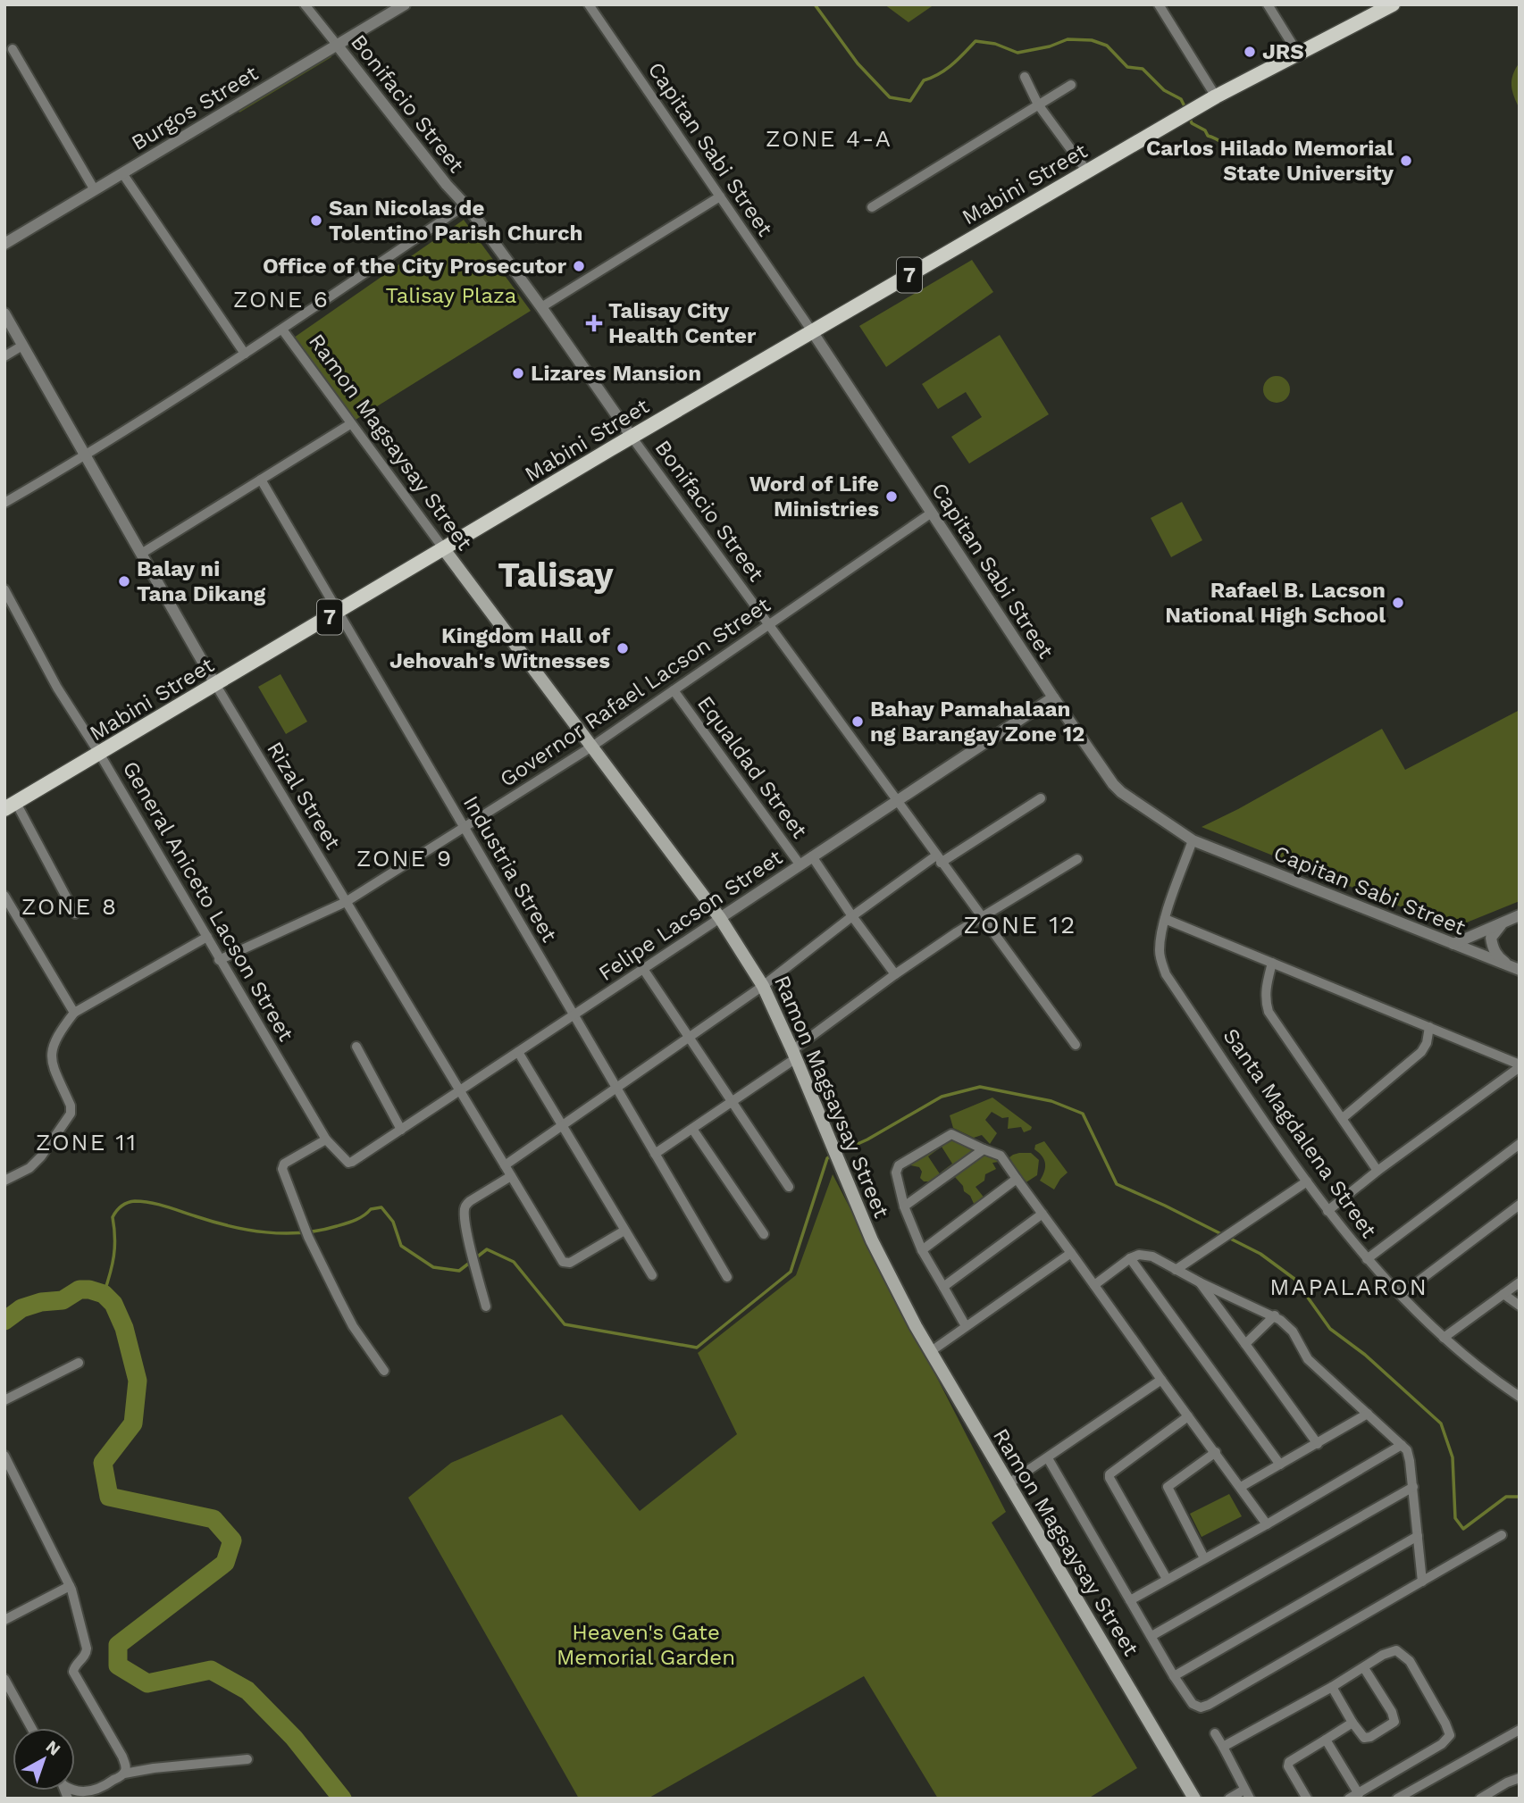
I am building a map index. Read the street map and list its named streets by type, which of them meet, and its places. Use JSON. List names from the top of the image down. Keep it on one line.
{"streets":{"main road":["Mabini Street","7","Ramon Magsaysay Street"],"street":["Bonifacio Street","Burgos Street","Capitan Sabi Street","Governor Rafael Lacson Street","Equaldad Street","Rizal Street","Industria Street","General Aniceto Lacson Street","Felipe Lacson Street","Santa Magdalena Street"]},"crossings":[["Bonifacio Street","Burgos Street"],["Bonifacio Street","Mabini Street"],["Bonifacio Street","Governor Rafael Lacson Street"],["Bonifacio Street","Felipe Lacson Street"],["Capitan Sabi Street","Mabini Street"],["Capitan Sabi Street","Governor Rafael Lacson Street"],["Capitan Sabi Street","Felipe Lacson Street"],["Capitan Sabi Street","Santa Magdalena Street"],["Mabini Street","Ramon Magsaysay Street"],["Mabini Street","Rizal Street"],["Mabini Street","Industria Street"],["Mabini Street","General Aniceto Lacson Street"],["Ramon Magsaysay Street","Governor Rafael Lacson Street"],["Ramon Magsaysay Street","Felipe Lacson Street"],["Governor Rafael Lacson Street","Equaldad Street"],["Governor Rafael Lacson Street","Rizal Street"],["Governor Rafael Lacson Street","Industria Street"],["Governor Rafael Lacson Street","General Aniceto Lacson Street"],["Equaldad Street","Felipe Lacson Street"],["Rizal Street","Felipe Lacson Street"],["Industria Street","Felipe Lacson Street"],["General Aniceto Lacson Street","Felipe Lacson Street"]],"districts":["ZONE 4-A","ZONE 6","Talisay","ZONE 9","ZONE 8","ZONE 12","ZONE 11","MAPALARON"],"parks":["Talisay Plaza","Heaven's Gate Memorial Garden"],"places":{"other":["JRS","Carlos Hilado Memorial State University","San Nicolas de Tolentino Parish Church","Office of the City Prosecutor","Lizares Mansion","Word of Life Ministries","Balay ni Tana Dikang","Rafael B. Lacson National High School","Kingdom Hall of Jehovah's Witnesses","Bahay Pamahalaan ng Barangay Zone 12"],"health":["Talisay City Health Center"]},"north":"top right"}
